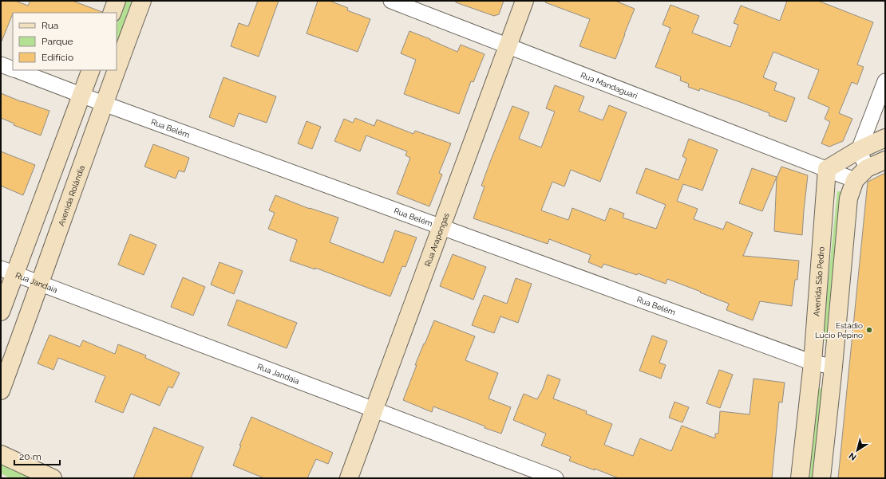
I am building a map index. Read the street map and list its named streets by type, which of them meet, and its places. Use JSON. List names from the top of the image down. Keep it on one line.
{"streets":{"street":["Rua Mandaguari","Rua Belém","Avenida Rolândia","Rua Arapongas","Rua Jandaia","Avenida São Pedro"]},"crossings":[["Rua Mandaguari","Rua Arapongas"],["Rua Mandaguari","Avenida São Pedro"],["Rua Belém","Avenida Rolândia"],["Rua Belém","Rua Arapongas"],["Rua Belém","Avenida São Pedro"],["Avenida Rolândia","Rua Jandaia"],["Rua Arapongas","Rua Jandaia"]],"places":["Estádio Lúcio Pepino"],"legend":["Rua","Parque","Edifício"],"scale_bar":"20 m","north":"bottom left"}
